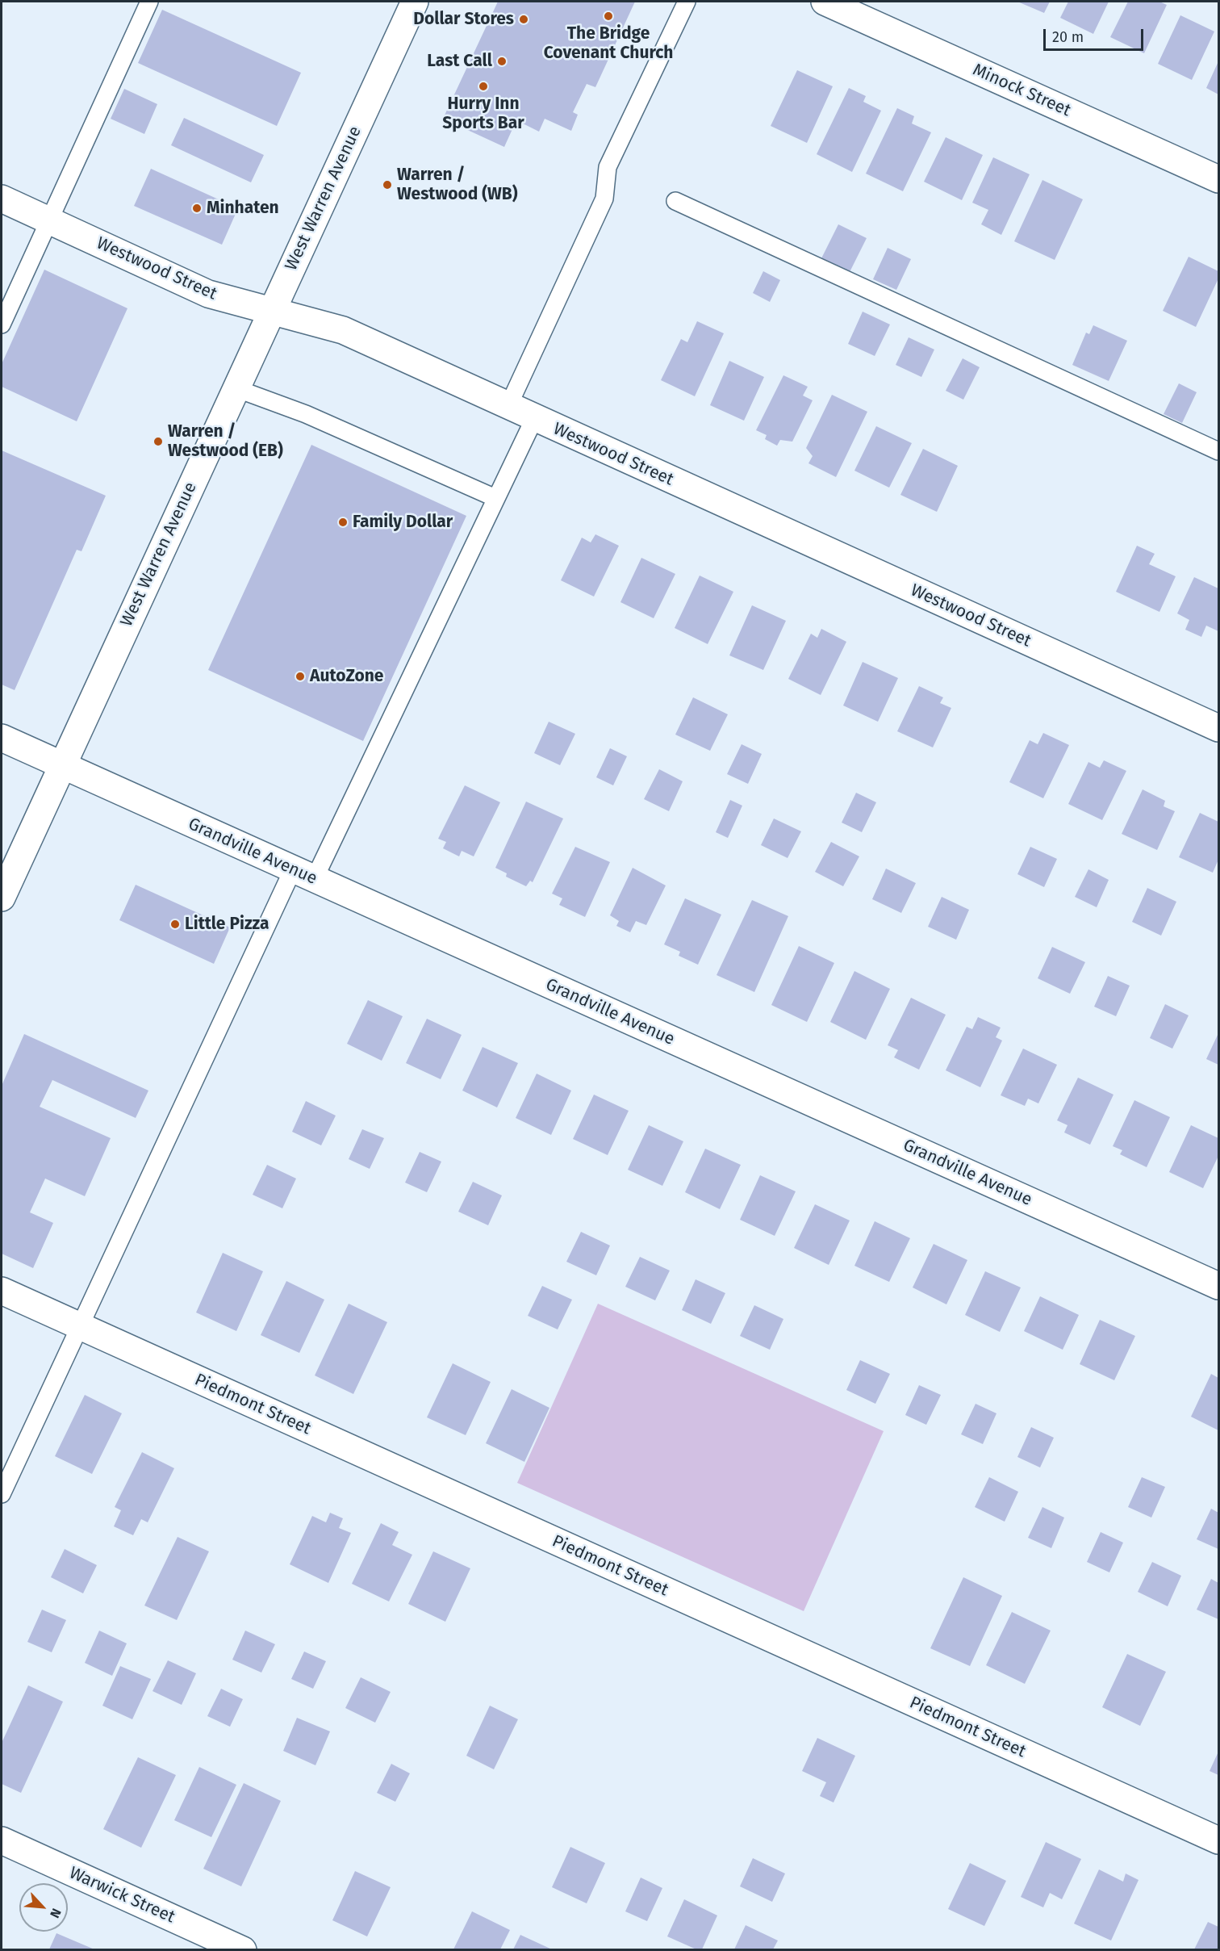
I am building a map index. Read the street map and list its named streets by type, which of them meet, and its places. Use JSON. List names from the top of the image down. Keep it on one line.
{"streets":{"street":["Minock Street","West Warren Avenue","Westwood Street","Grandville Avenue","Piedmont Street","Warwick Street"]},"crossings":[["West Warren Avenue","Westwood Street"],["West Warren Avenue","Grandville Avenue"]],"places":["The Bridge Covenant Church","Dollar Stores","Last Call","Hurry Inn Sports Bar","Warren / Westwood (WB)","Minhaten","Warren / Westwood (EB)","Family Dollar","AutoZone","Little Pizza"],"scale_bar":"20 m","north":"bottom right"}
